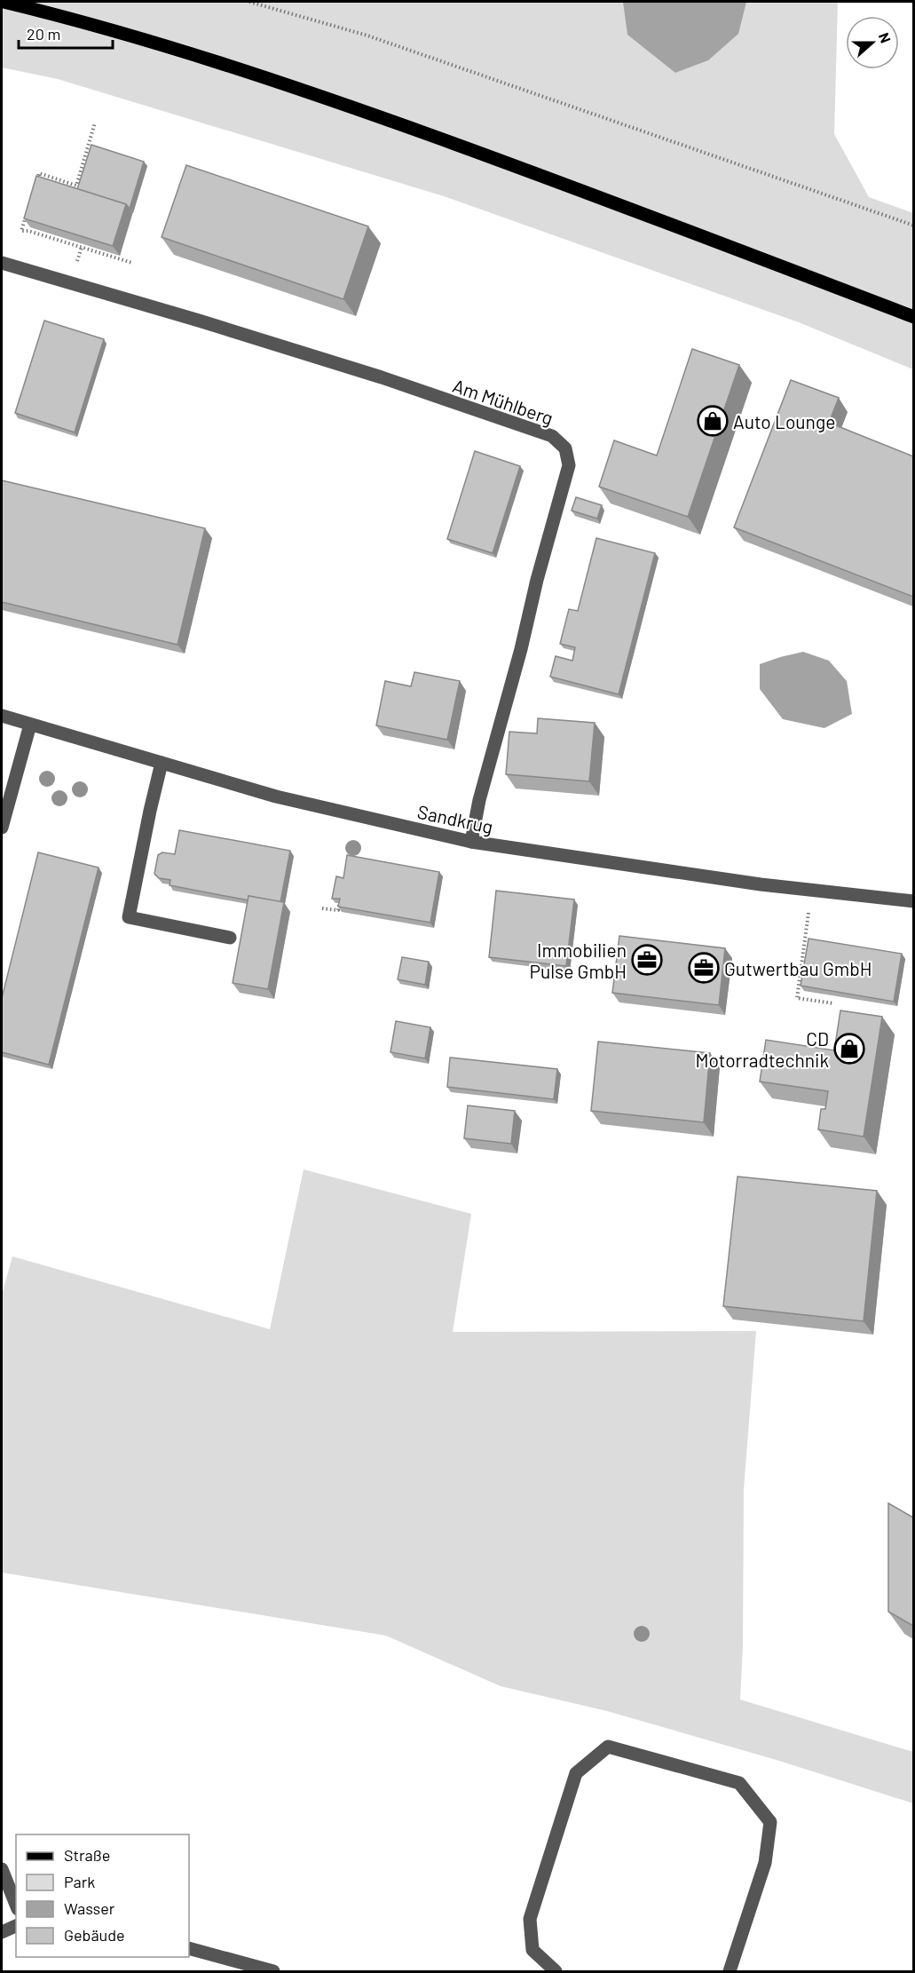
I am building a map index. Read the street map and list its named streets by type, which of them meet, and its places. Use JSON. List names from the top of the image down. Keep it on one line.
{"streets":{"street":["Am Mühlberg","Sandkrug"]},"crossings":[["Am Mühlberg","Sandkrug"]],"places":{"shop":["Auto Lounge","CD Motorradtechnik"],"office":["Immobilien Pulse GmbH","Gutwertbau GmbH"]},"legend":["Straße","Park","Wasser","Gebäude"],"scale_bar":"20 m","north":"right"}
